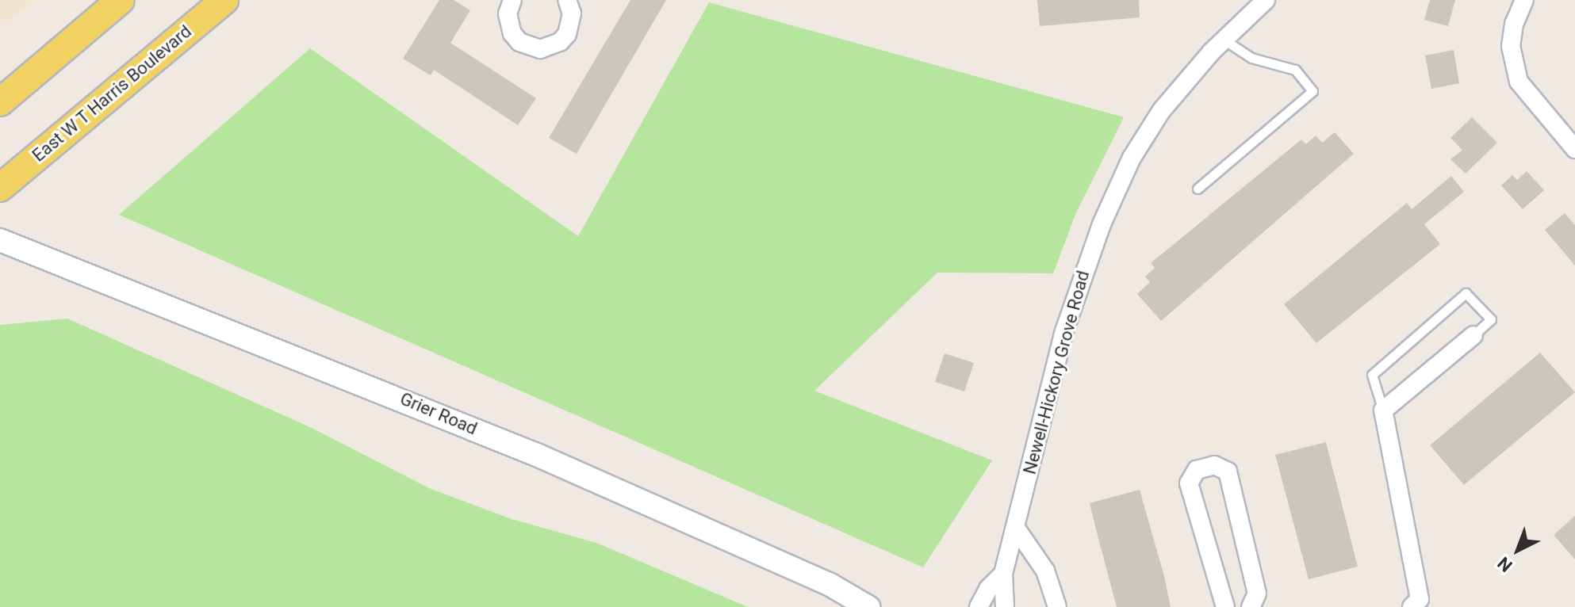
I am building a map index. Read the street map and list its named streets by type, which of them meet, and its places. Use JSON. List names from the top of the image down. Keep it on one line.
{"streets":{"main road":["East W T Harris Boulevard"],"street":["Newell-Hickory Grove Road","Grier Road"]},"north":"bottom left"}
